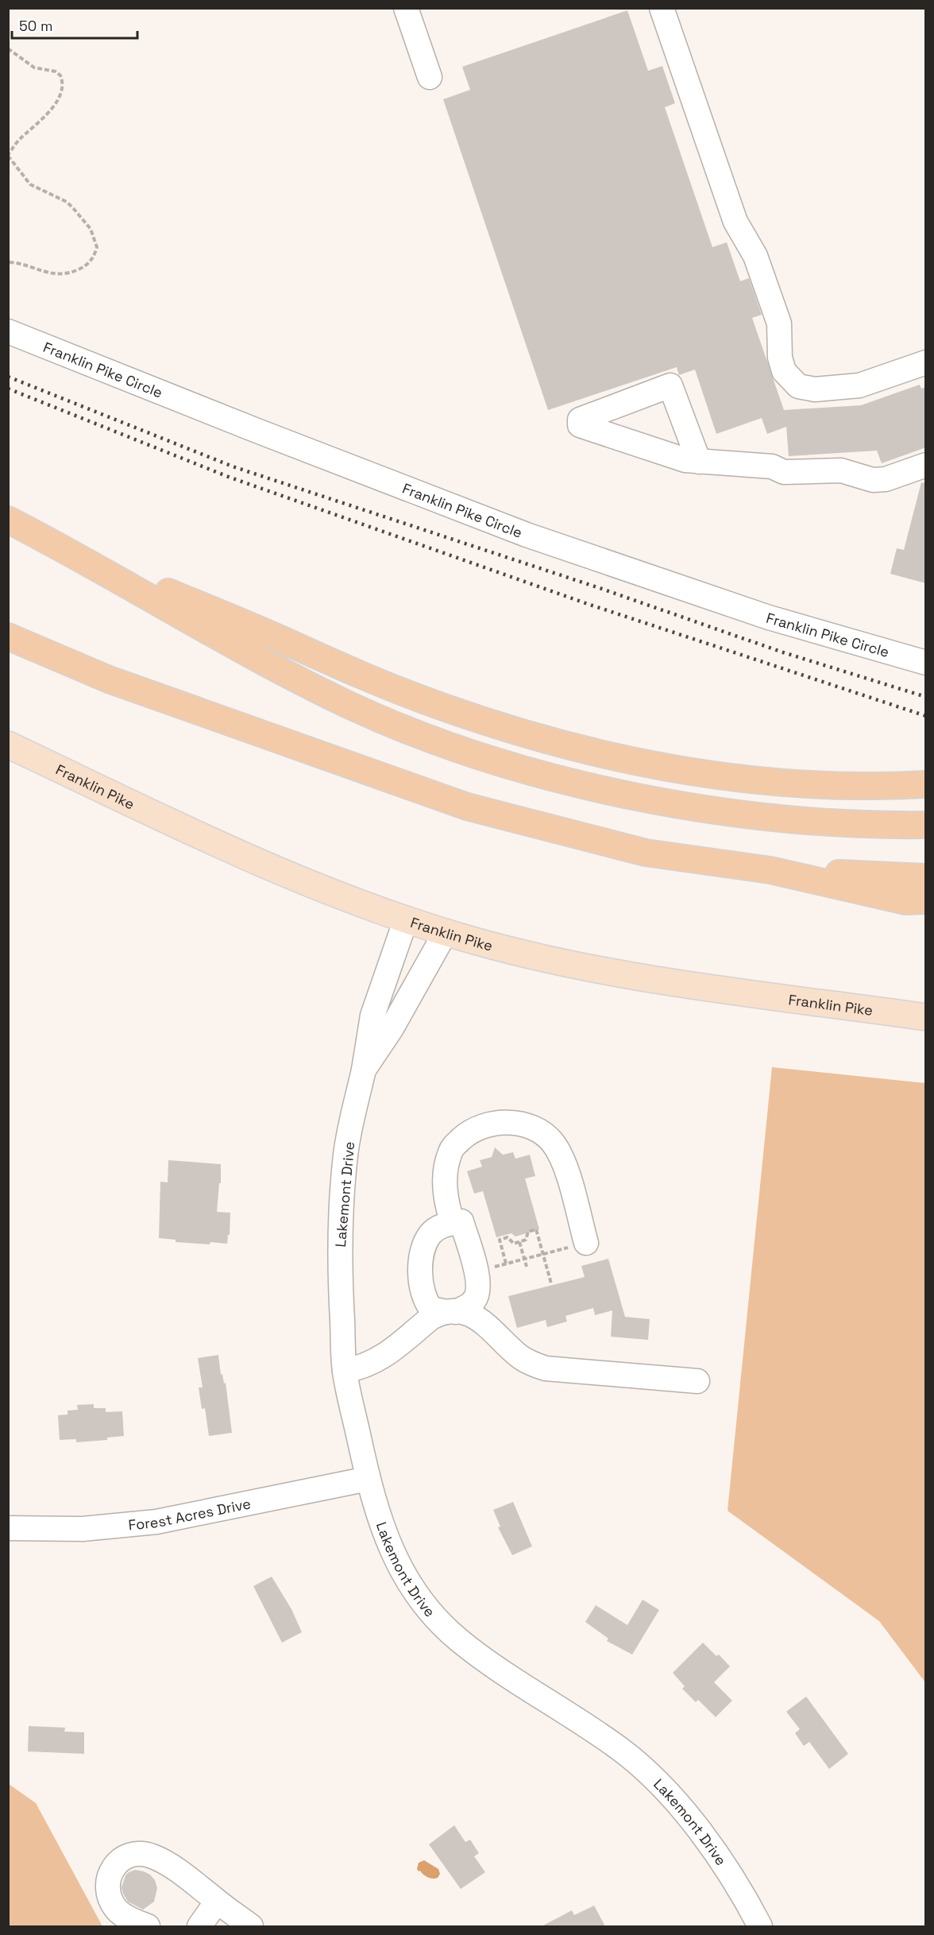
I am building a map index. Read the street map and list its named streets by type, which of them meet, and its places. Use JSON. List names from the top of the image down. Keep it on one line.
{"streets":{"main road":["Franklin Pike"],"street":["Franklin Pike Circle","Lakemont Drive","Forest Acres Drive"]},"crossings":[["Franklin Pike","Lakemont Drive"],["Lakemont Drive","Forest Acres Drive"]],"scale_bar":"50 m"}
